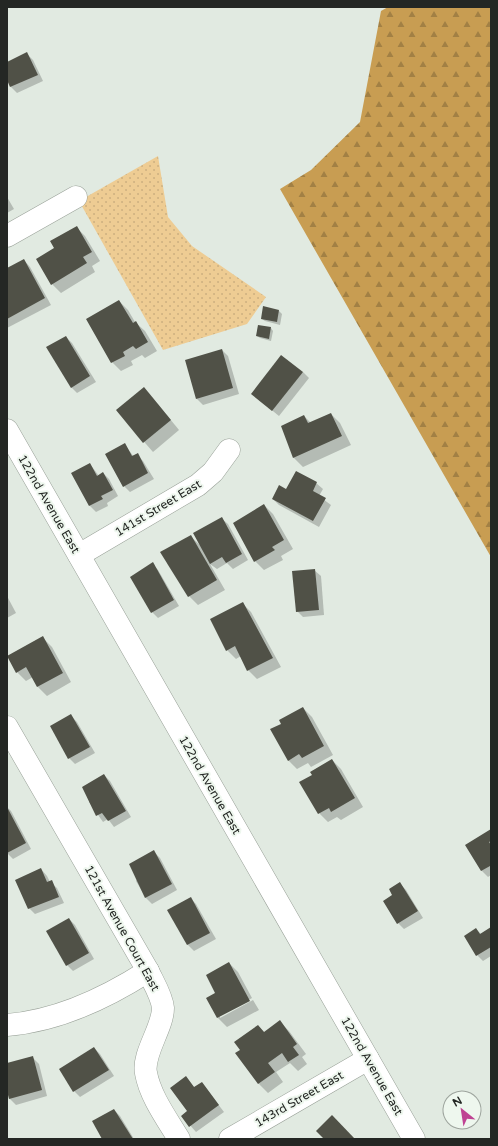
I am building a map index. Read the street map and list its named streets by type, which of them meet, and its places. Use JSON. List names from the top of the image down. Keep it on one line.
{"streets":{"street":["122nd Avenue East","141st Street East","121st Avenue Court East","143rd Street East"]},"crossings":[["122nd Avenue East","141st Street East"],["122nd Avenue East","143rd Street East"]],"north":"top left"}
